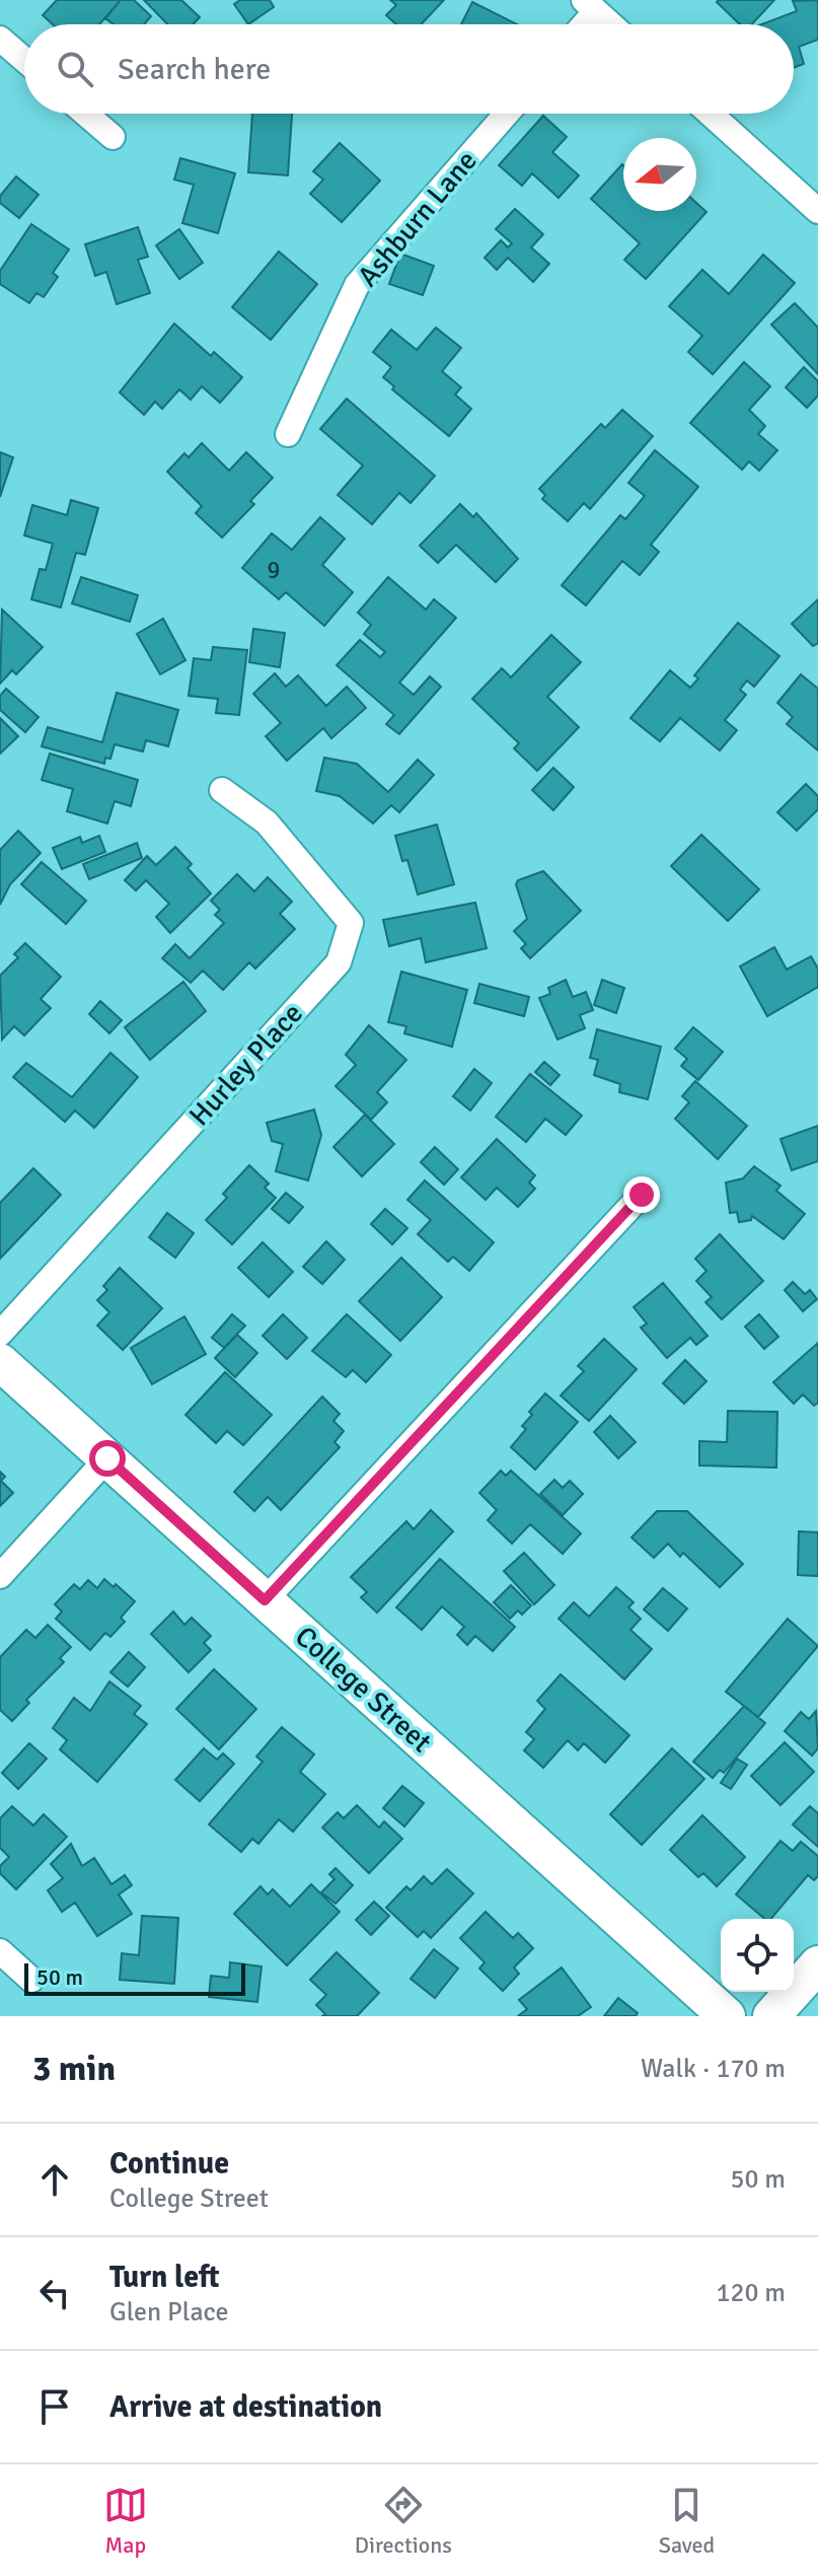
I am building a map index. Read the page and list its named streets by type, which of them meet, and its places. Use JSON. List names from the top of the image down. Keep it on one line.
{"streets":{"main road":["College Street"],"street":["Ashburn Lane","Hurley Place"]},"house_numbers":["9"],"scale_bar":"50 m","north":"left","page":{"search":"Search here","scale":"50 m","heading":["3 min","Walk · 170 m"],"list":[["Continue","College Street","50 m"],["Turn left","Glen Place","120 m"],"Arrive at destination"],"nav":["Map","Directions","Saved"]}}
